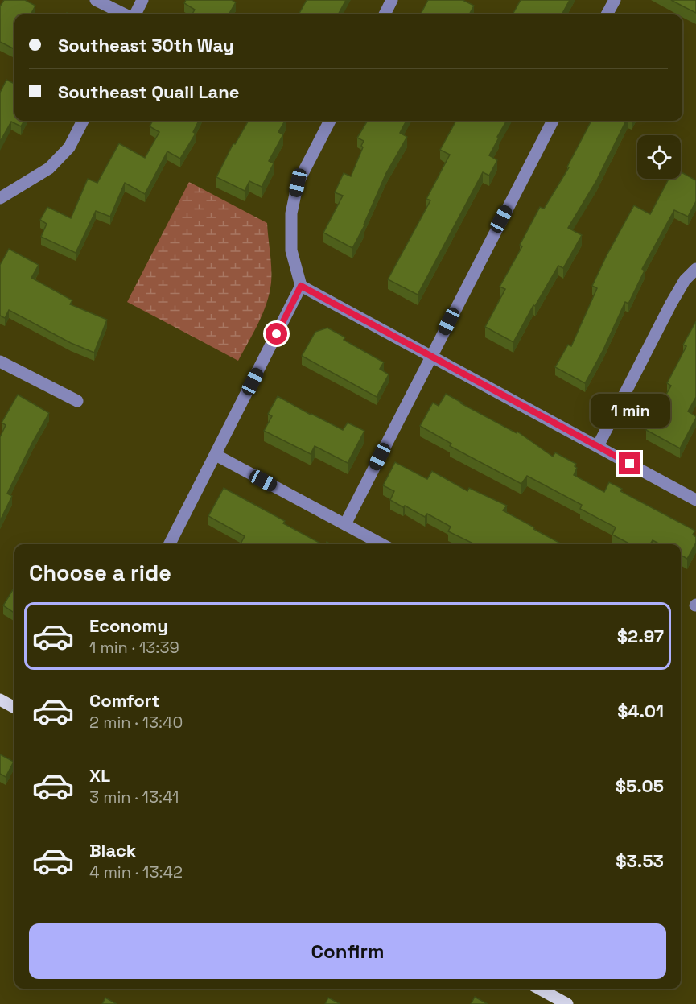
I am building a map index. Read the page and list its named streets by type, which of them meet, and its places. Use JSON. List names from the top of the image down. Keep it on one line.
{"page":{"banner":["Southeast 30th Way","Southeast Quail Lane"],"bubble":"1 min","heading":"Choose a ride","list":[{"name":"Economy","note":"1 min · 13:39","value":"$2.97"},{"name":"Comfort","note":"2 min · 13:40","value":"$4.01"},{"name":"XL","note":"3 min · 13:41","value":"$5.05"},{"name":"Black","note":"4 min · 13:42","value":"$3.53"}],"buttons":"Confirm"}}
